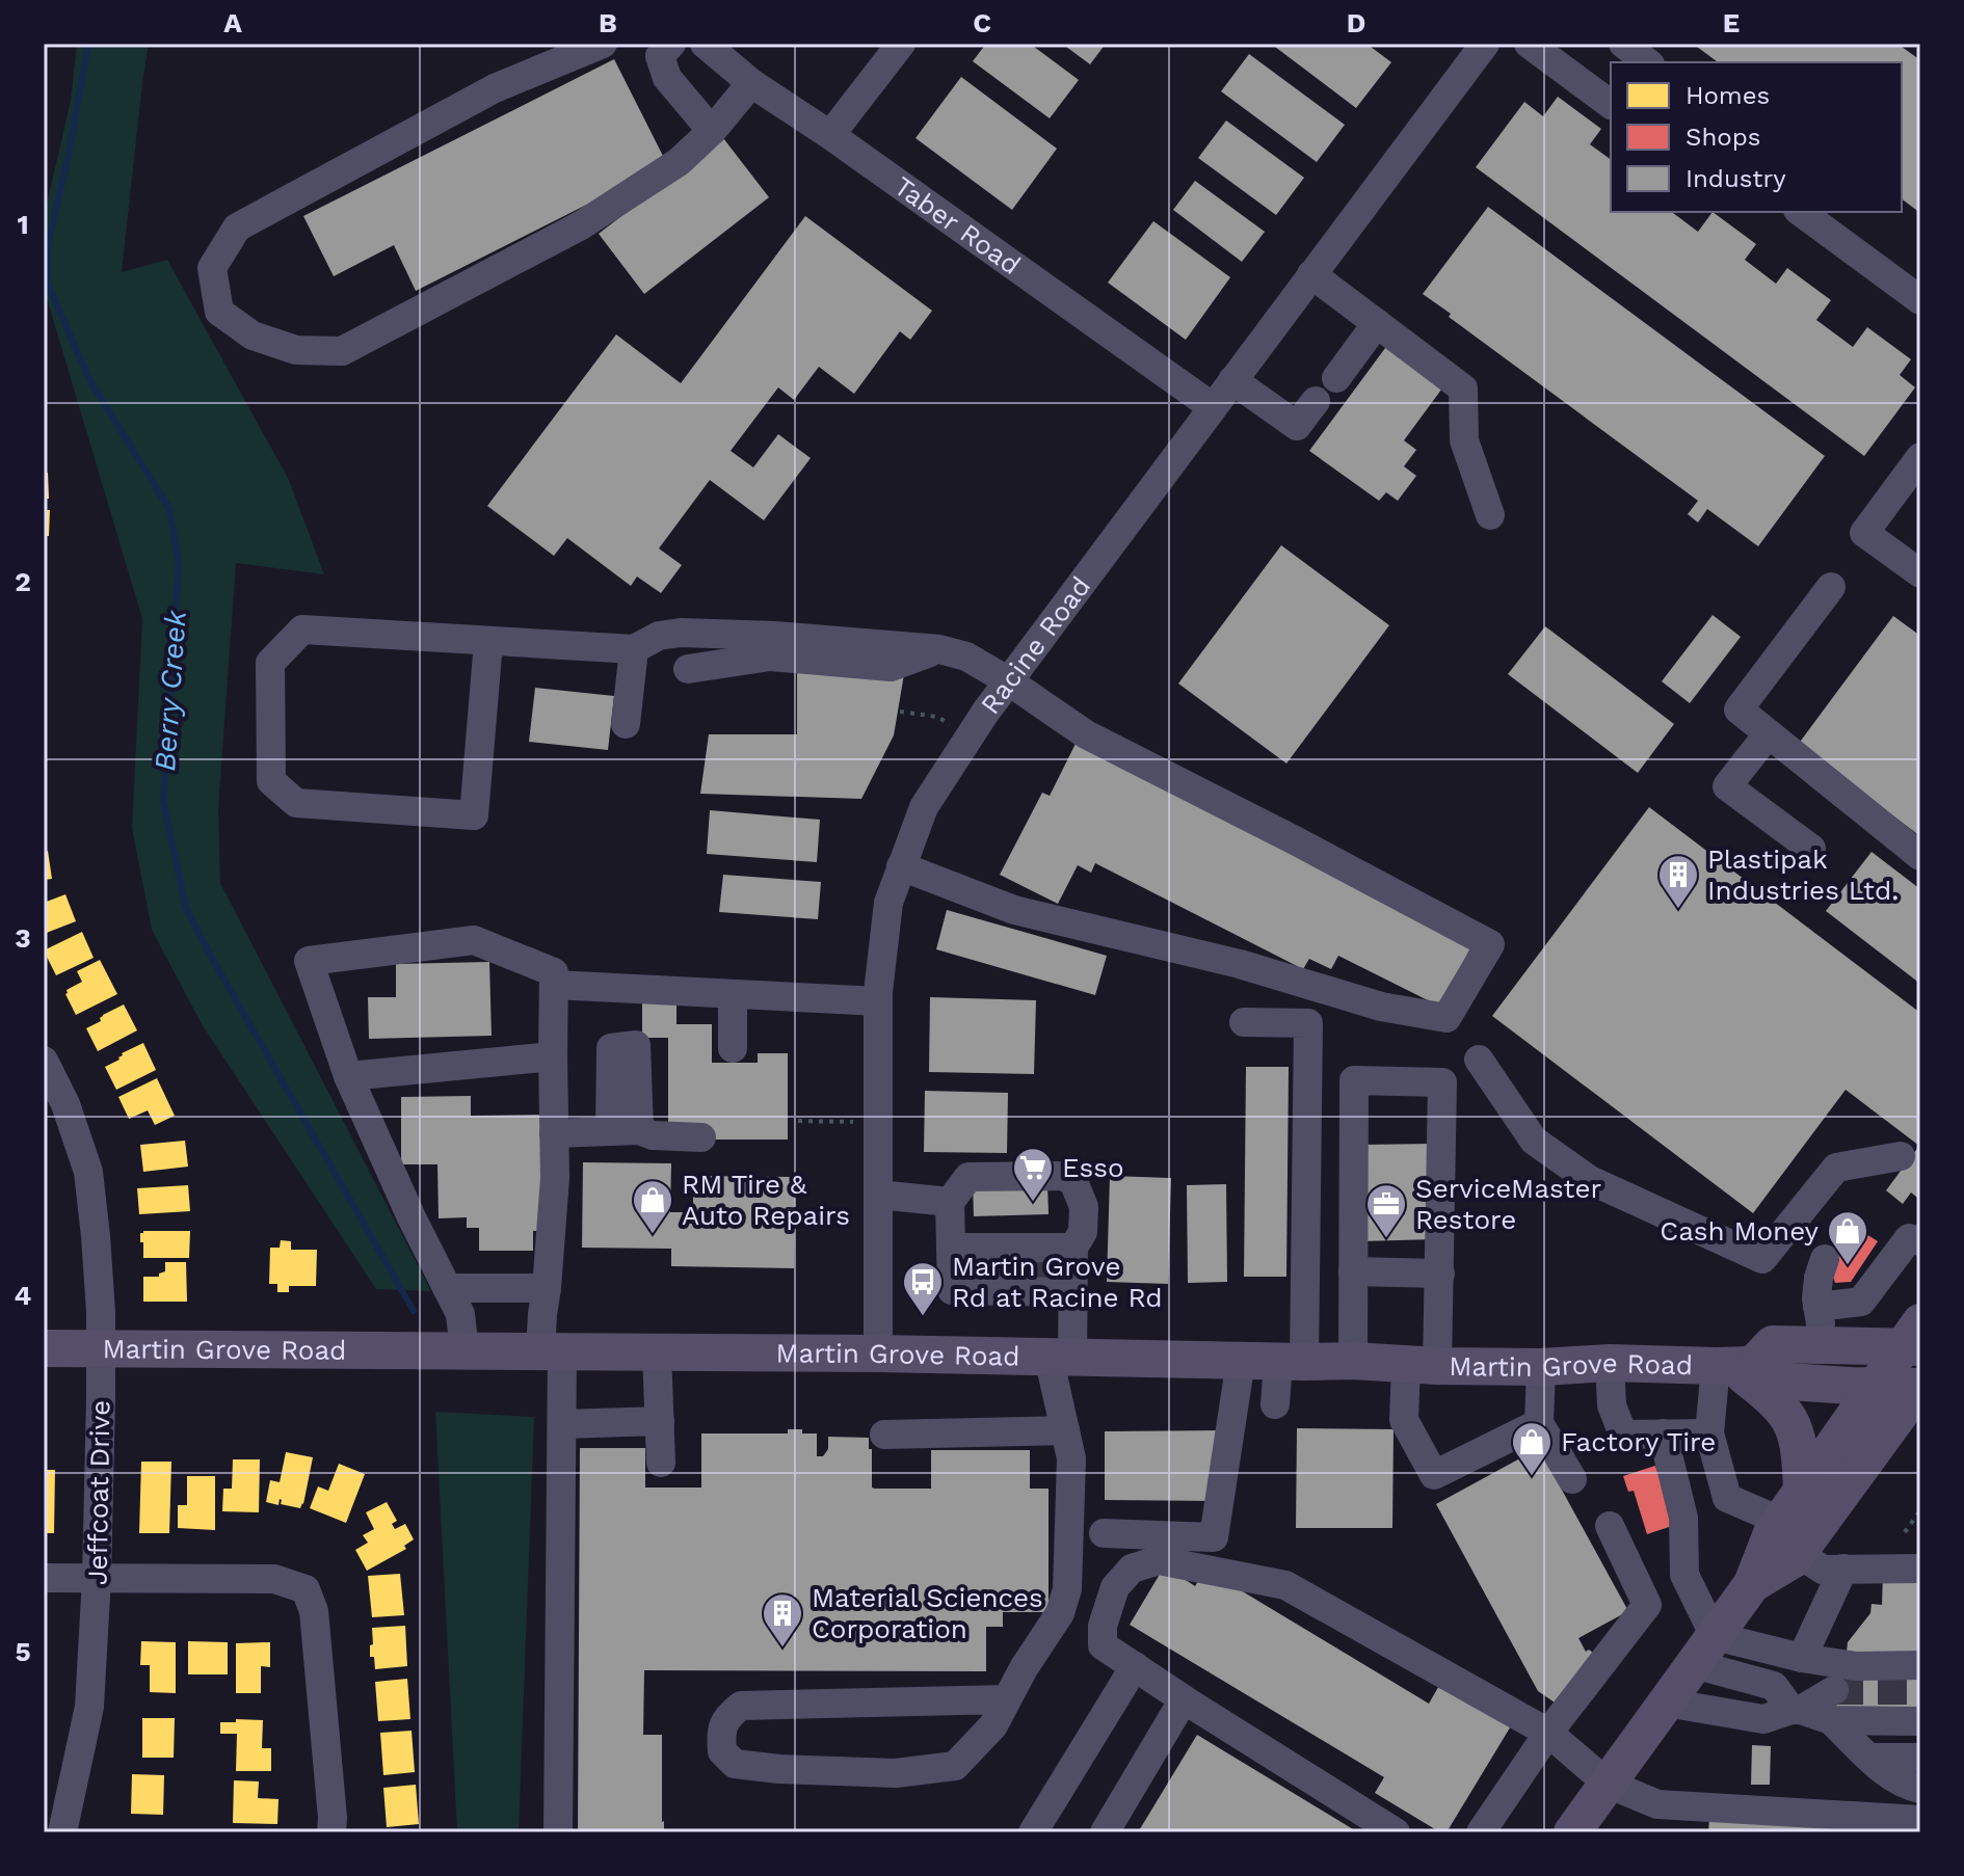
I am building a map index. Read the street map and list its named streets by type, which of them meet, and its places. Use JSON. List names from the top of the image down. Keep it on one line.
{"streets":{"main road":["Martin Grove Road"],"street":["Taber Road","Racine Road","Jeffcoat Drive"]},"crossings":[["Taber Road","Racine Road"],["Racine Road","Martin Grove Road"],["Martin Grove Road","Jeffcoat Drive"]],"water":["Berry Creek"],"places":{"building":["Plastipak Industries Ltd.","Material Sciences Corporation"],"supermarket":["Esso"],"shop":["RM Tire & Auto Repairs","Cash Money","Factory Tire"],"office":["ServiceMaster Restore"],"bus stop":["Martin Grove Rd at Racine Rd"]},"legend":["Homes","Shops","Industry"],"grid":{"columns":["A","B","C","D","E"],"rows":["1","2","3","4","5"]}}
